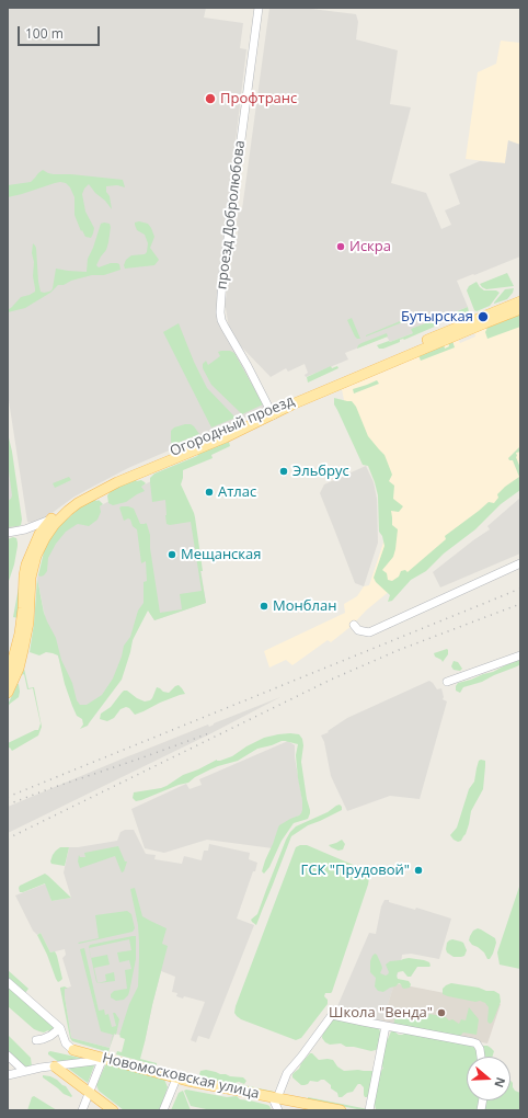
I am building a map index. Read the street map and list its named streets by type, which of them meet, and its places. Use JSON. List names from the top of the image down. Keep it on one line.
{"streets":{"main road":["Огородный проезд","Новомосковская улица"],"street":["проезд Добролюбова"]},"crossings":[["проезд Добролюбова","Огородный проезд"]],"places":["Профтранс","Искра","Бутырская","Эльбрус","Атлас","Мещанская","Монблан","ГСК \"Прудовой\"","Школа \"Венда\""],"scale_bar":"100 m","north":"right"}
